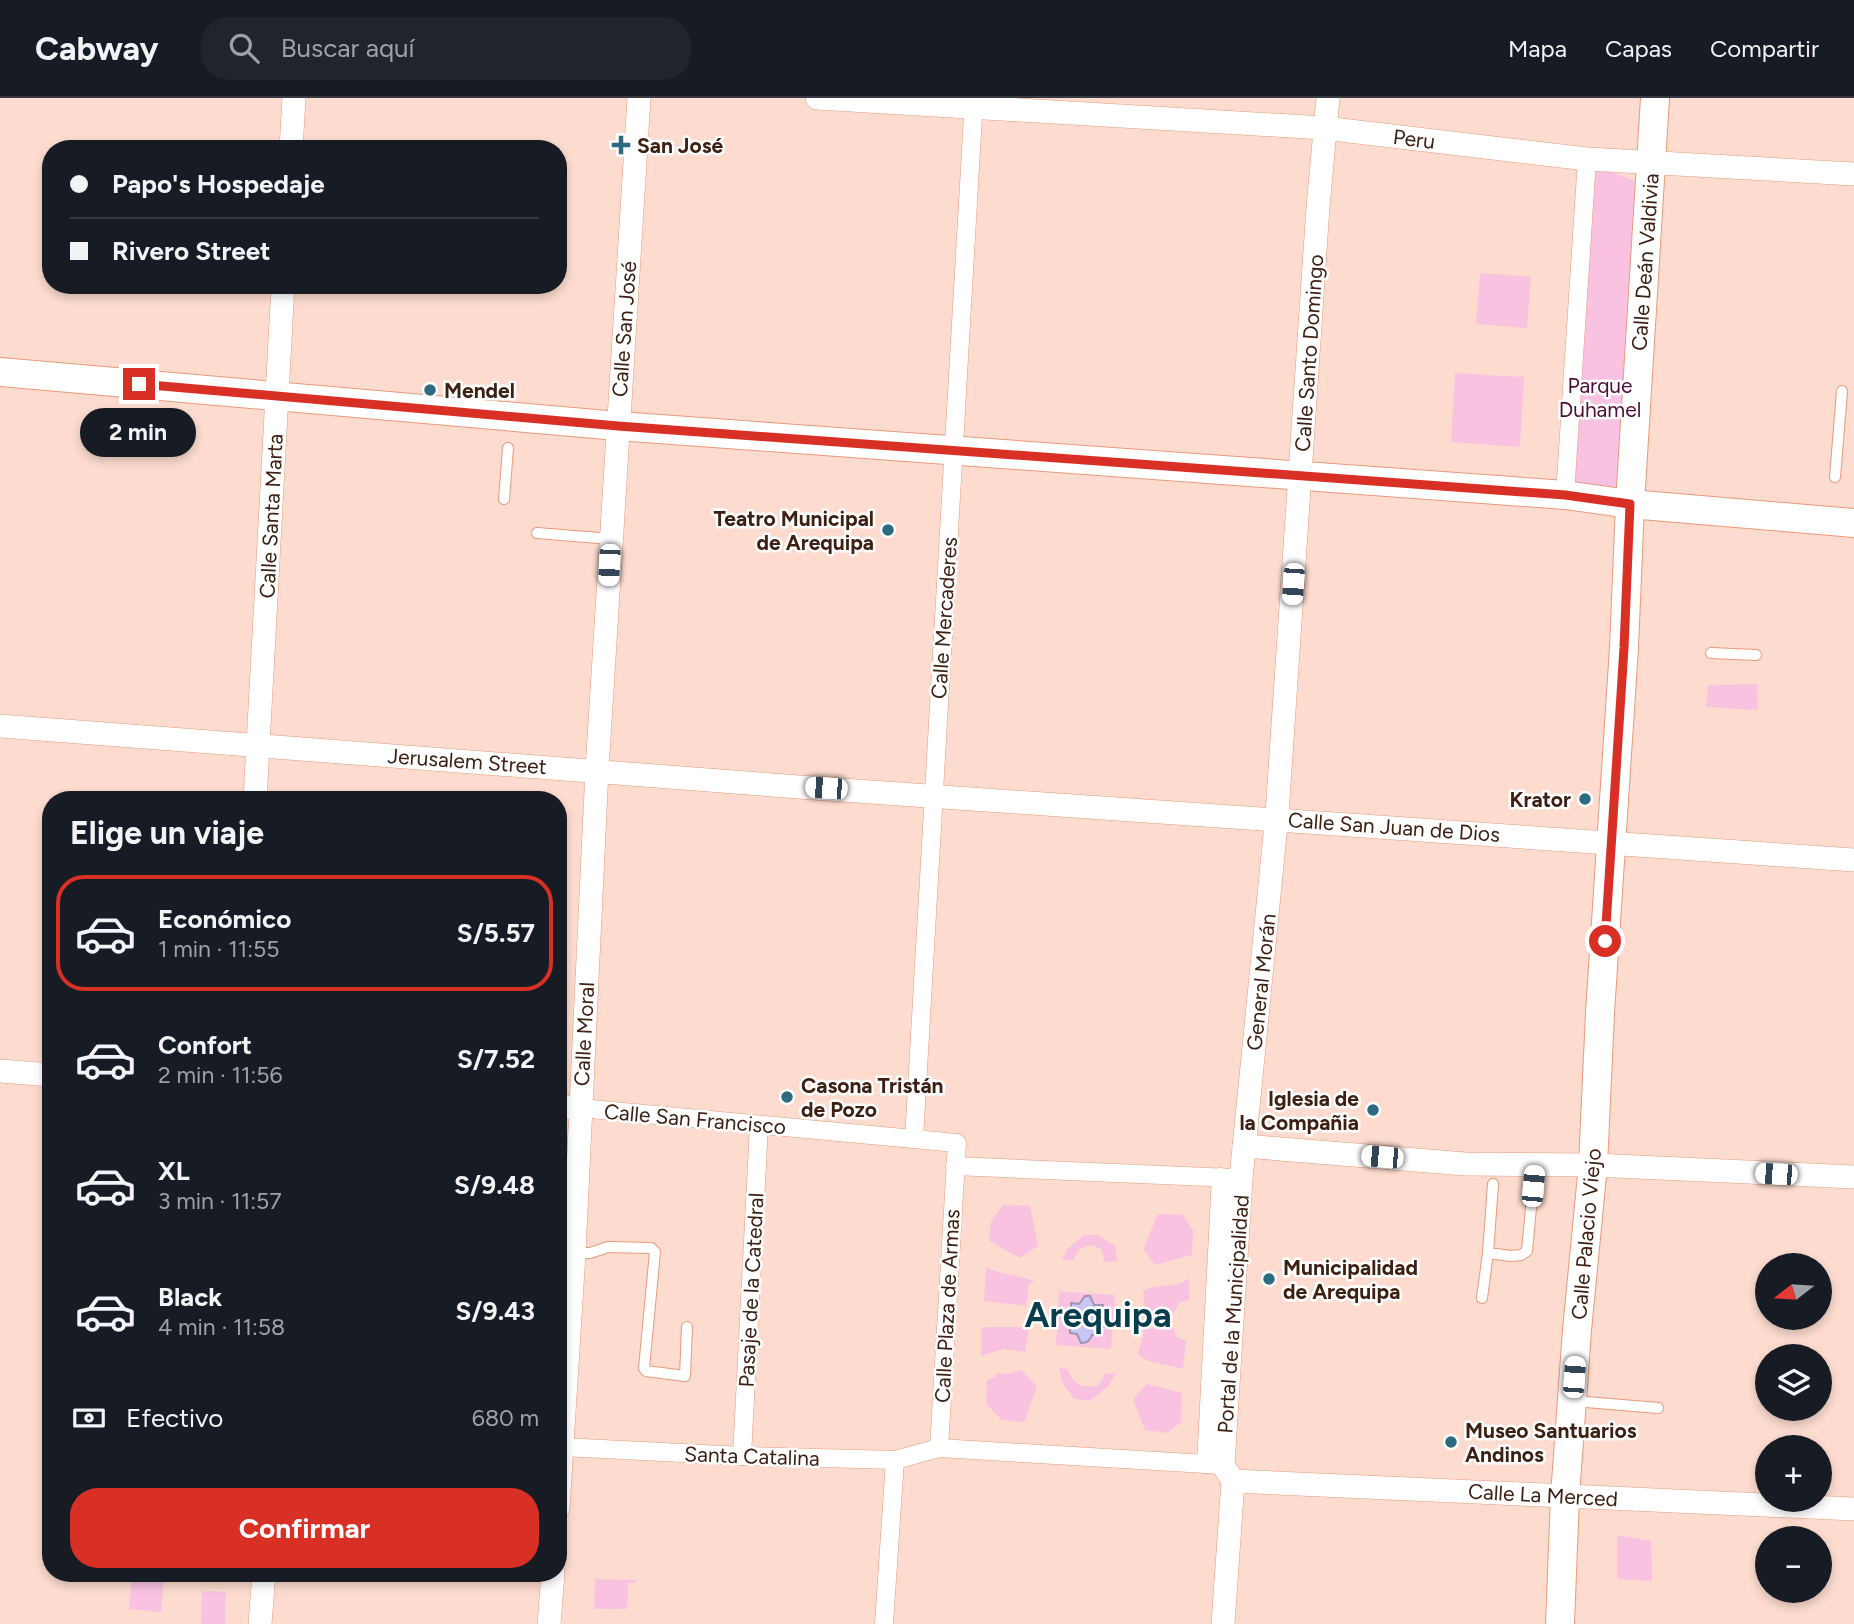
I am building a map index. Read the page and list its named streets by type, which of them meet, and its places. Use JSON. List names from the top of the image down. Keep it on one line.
{"streets":{"street":["Peru","Calle Deán Valdivia","Calle San José","Calle Santo Domingo","Calle Santa Marta","Calle Mercaderes","Jerusalem Street","Calle San Juan de Dios","General Morán","Calle Moral","Calle San Francisco","Calle Palacio Viejo","Pasaje de la Catedral","Calle Plaza de Armas","Portal de la Municipalidad","Santa Catalina","Calle La Merced"]},"crossings":[["Peru","Calle Deán Valdivia"],["Peru","Calle Santo Domingo"],["Peru","Calle Mercaderes"],["Calle Deán Valdivia","Calle San Juan de Dios"],["Calle Deán Valdivia","Calle Palacio Viejo"],["Calle San José","Jerusalem Street"],["Calle San José","Calle Moral"],["Calle Santo Domingo","Calle San Juan de Dios"],["Calle Santo Domingo","General Morán"],["Calle Santa Marta","Jerusalem Street"],["Calle Mercaderes","Jerusalem Street"],["Calle Mercaderes","Calle San Juan de Dios"],["Calle Mercaderes","Calle San Francisco"],["Jerusalem Street","Calle San Juan de Dios"],["Jerusalem Street","Calle Moral"],["Calle San Juan de Dios","General Morán"],["Calle San Juan de Dios","Calle Palacio Viejo"],["General Morán","Portal de la Municipalidad"],["Calle Moral","Calle San Francisco"],["Calle San Francisco","Pasaje de la Catedral"],["Calle San Francisco","Calle Plaza de Armas"],["Calle Palacio Viejo","Calle La Merced"],["Pasaje de la Catedral","Santa Catalina"],["Calle Plaza de Armas","Santa Catalina"],["Portal de la Municipalidad","Calle La Merced"]],"districts":["Arequipa"],"parks":["Parque Duhamel"],"places":{"health":["San José"],"other":["Mendel","Teatro Municipal de Arequipa","Krator","Casona Tristán de Pozo","Iglesia de la Compañia","Municipalidad de Arequipa","Museo Santuarios Andinos"]},"north":"left","page":{"header":"Cabway","search":"Buscar aquí","nav":["Mapa","Capas","Compartir"],"banner":["Papo's Hospedaje","Rivero Street"],"bubble":"2 min","heading":"Elige un viaje","list":[{"name":"Económico","note":"1 min · 11:55","value":"S/5.57"},{"name":"Confort","note":"2 min · 11:56","value":"S/7.52"},{"name":"XL","note":"3 min · 11:57","value":"S/9.48"},{"name":"Black","note":"4 min · 11:58","value":"S/9.43"}],"map_buttons":["+","−"],"pay":["Efectivo","680 m"],"buttons":"Confirmar"}}
